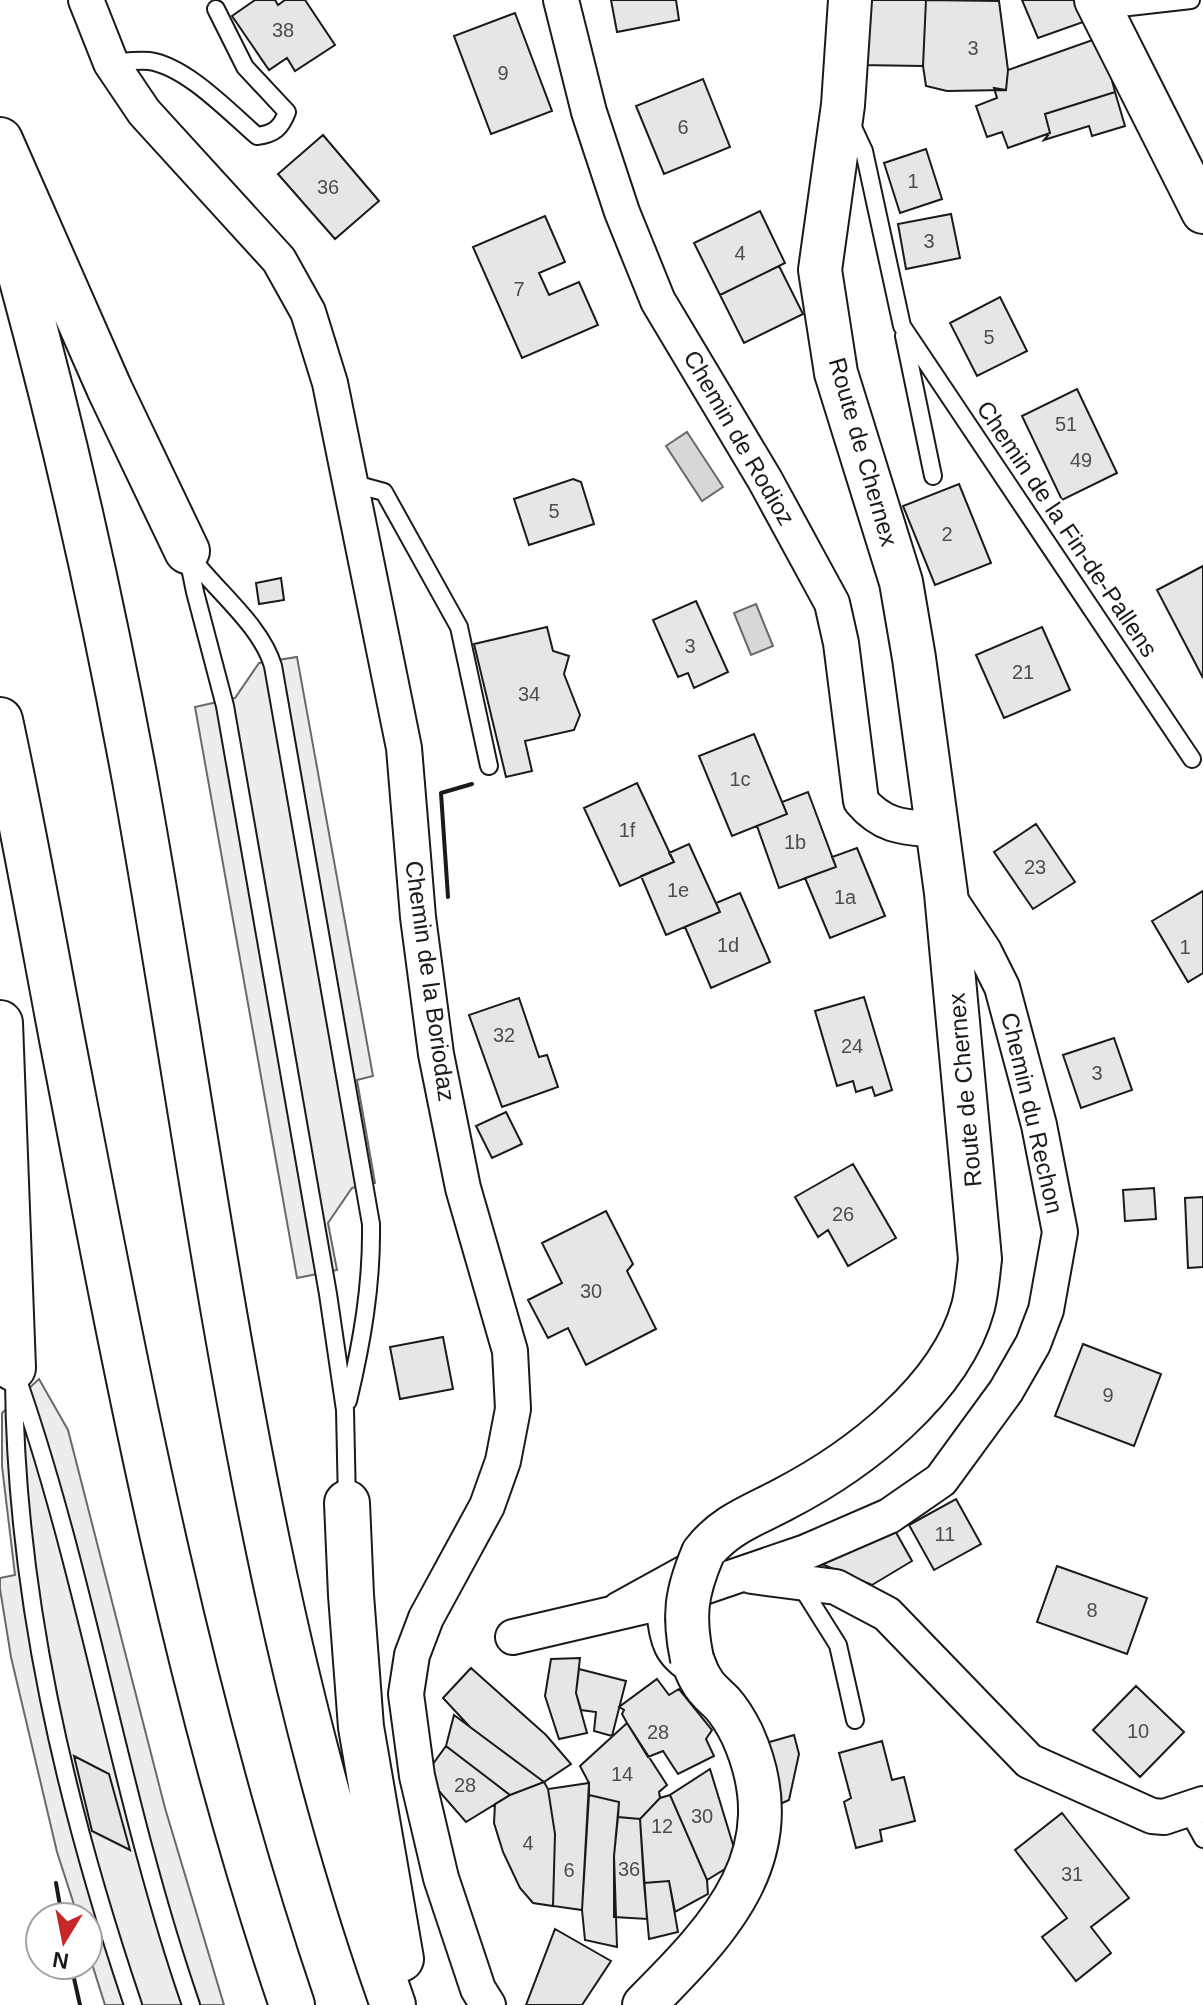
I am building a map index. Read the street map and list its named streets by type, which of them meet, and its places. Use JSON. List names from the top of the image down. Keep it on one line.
{"streets":{"street":["Chemin de Rodioz","Route de Chernex","Chemin de la Boriodaz","Chemin du Rechon"],"lane":["Chemin de la Fin-de-Pallens"]},"crossings":[["Chemin de Rodioz","Route de Chernex"],["Route de Chernex","Chemin de la Fin-de-Pallens"],["Route de Chernex","Chemin du Rechon"]],"house_numbers":["38","3","9","6","1","36","3","4","7","5","51","49","5","2","3","21","34","1c","1f","1b","23","1e","1a","1d","1","32","24","3","26","30","9","11","8","10","28","14","28","30","12","4","36","6","31"],"north":"bottom"}
